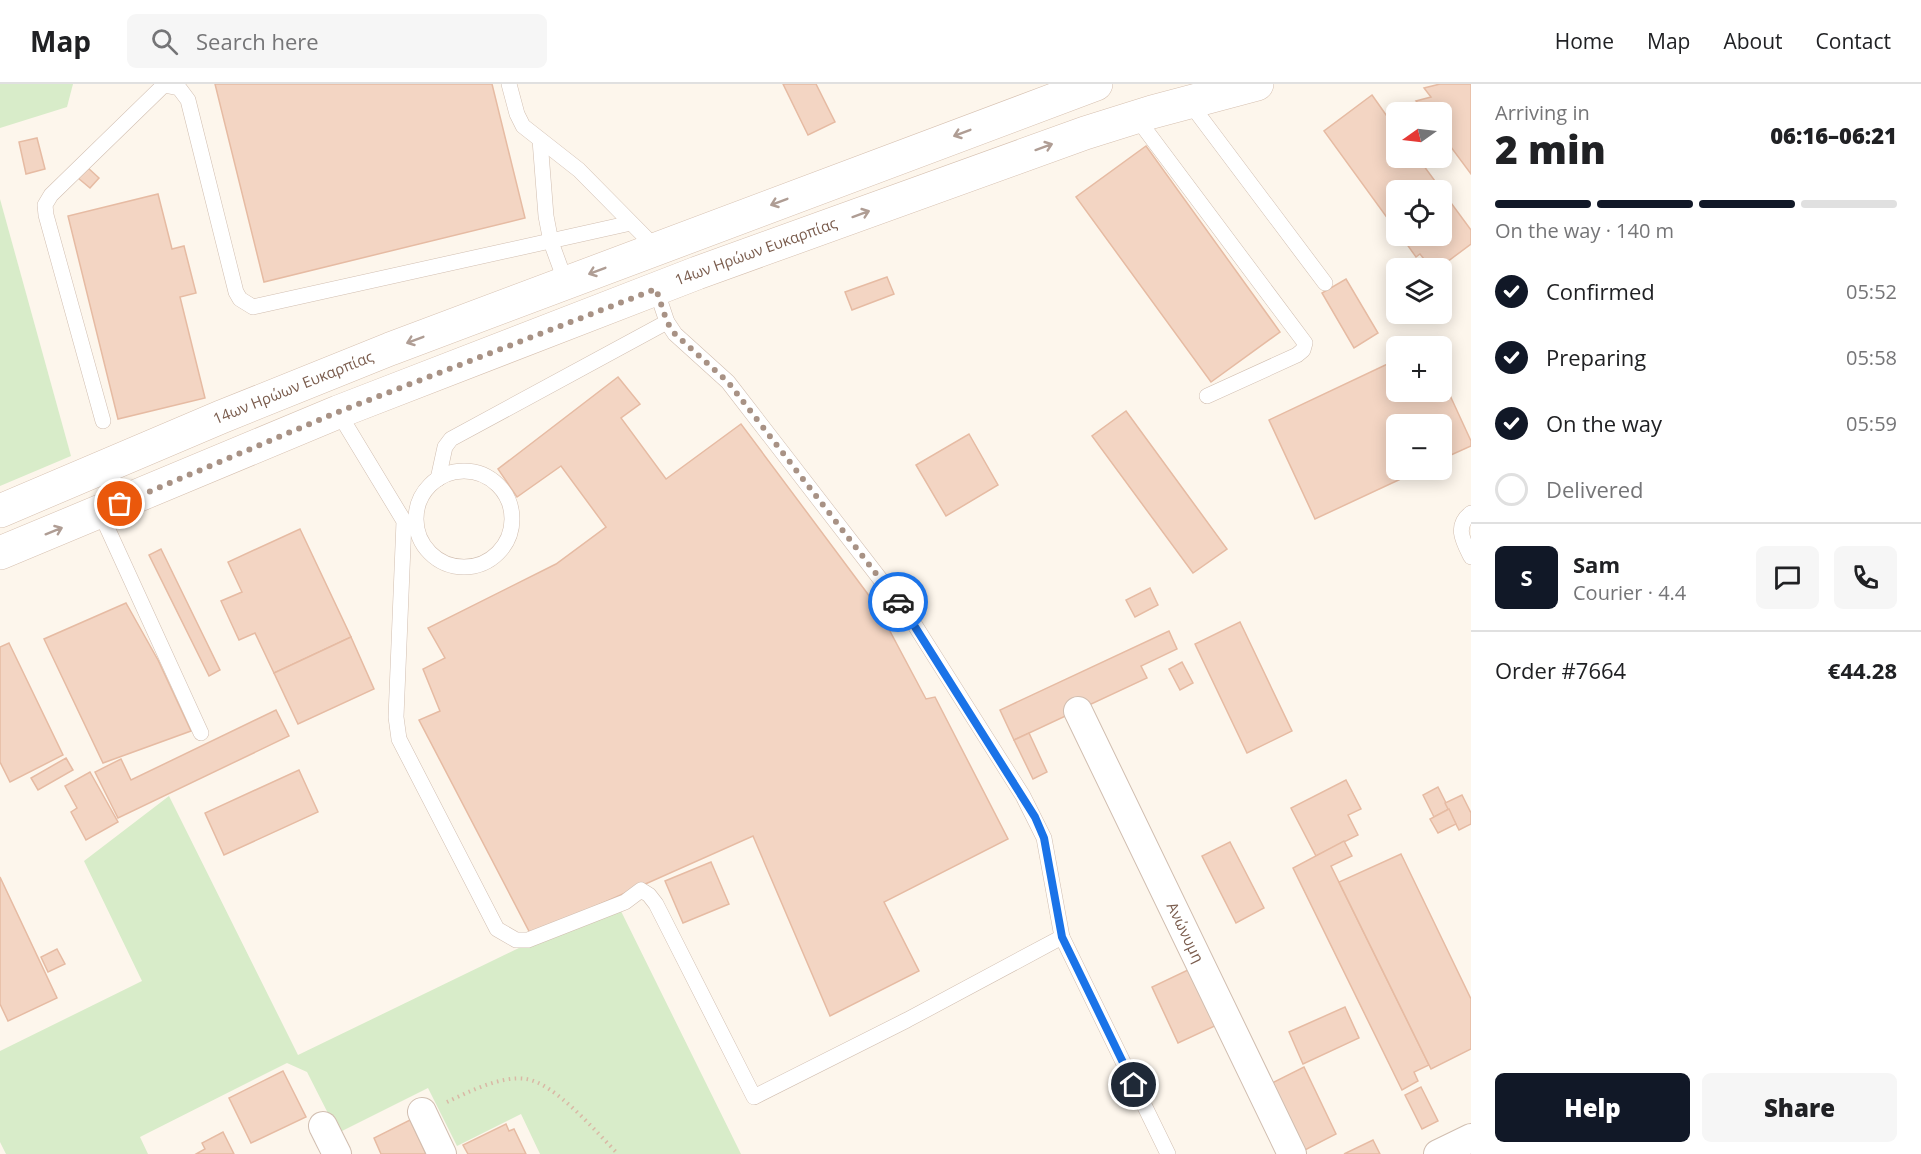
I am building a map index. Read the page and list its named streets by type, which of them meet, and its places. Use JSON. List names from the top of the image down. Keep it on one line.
{"streets":{"main road":["14ων Ηρώων Ευκαρπίας"],"street":["Ανώνυμη"]},"north":"left","page":{"header":"Map","search":"Search here","nav":["Home","Map","About","Contact"],"heading":["2 min","Arriving in","06:16–06:21"],"panel":["Sam","Courier · 4.4","Order #7664","€44.28"],"map_buttons":["+","−"],"bar":"On the way · 140 m","list":[["Confirmed","05:52"],["Preparing","05:58"],["On the way","05:59"],"Delivered"],"round":"S","buttons":["Help","Share"]}}
